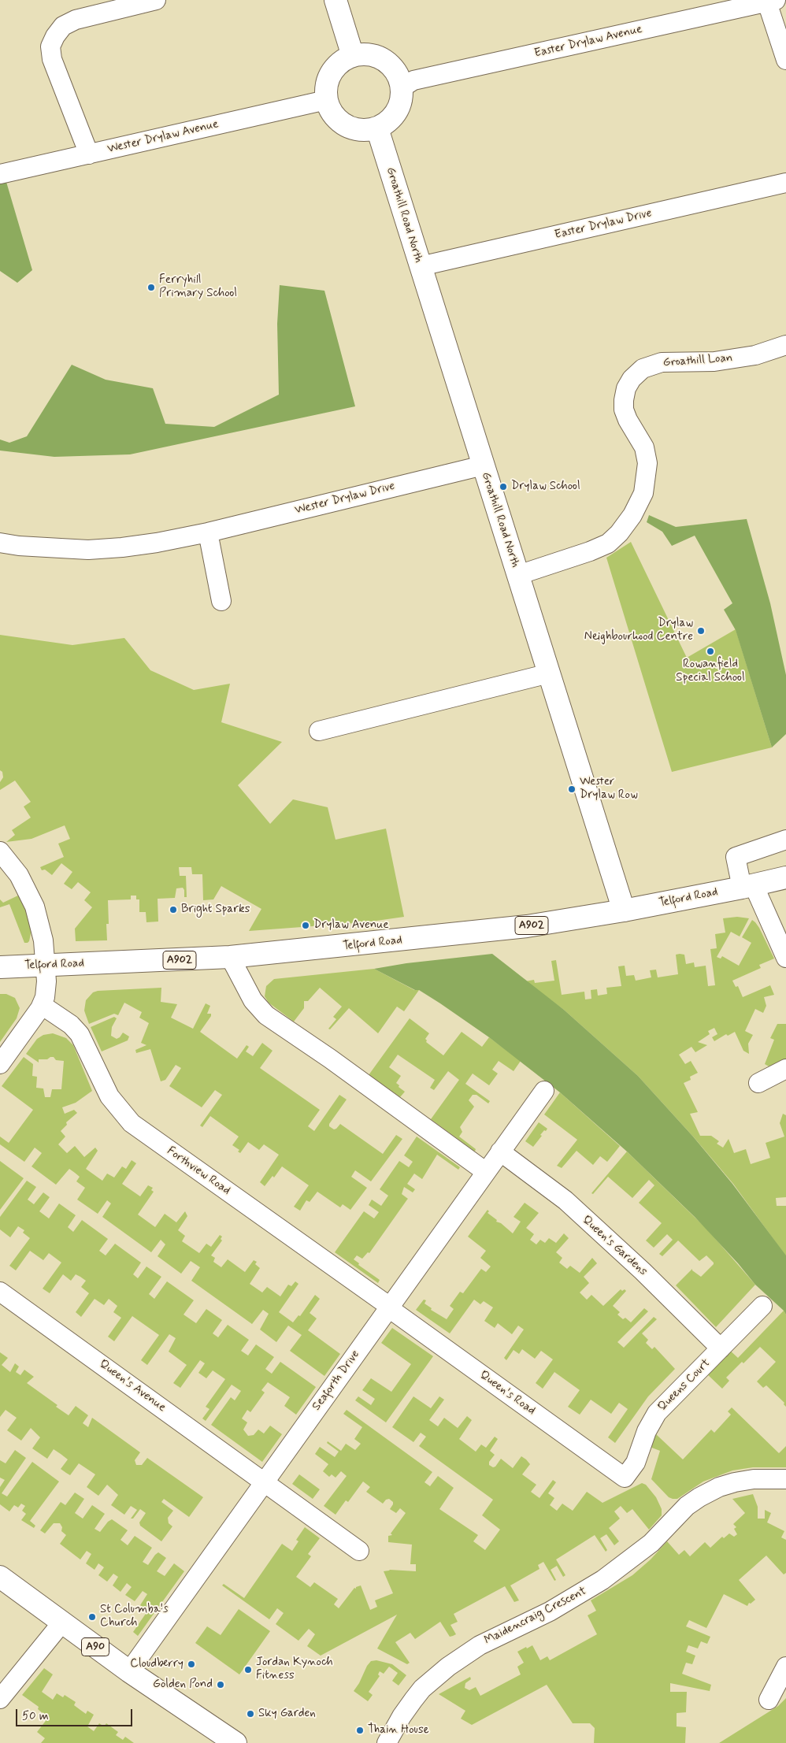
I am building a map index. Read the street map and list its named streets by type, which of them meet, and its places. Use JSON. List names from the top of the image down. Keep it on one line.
{"streets":{"street":["Easter Drylaw Avenue","Wester Drylaw Avenue","Groathill Road North","Easter Drylaw Drive","Groathill Loan","Wester Drylaw Drive","Telford Road","A902","Forthview Road","Queen's Gardens","Seaforth Drive","Queens Court","Queen's Avenue","Queen's Road","Maidencraig Crescent","A90"]},"crossings":[["Easter Drylaw Avenue","Wester Drylaw Avenue"],["Easter Drylaw Avenue","Groathill Road North"],["Wester Drylaw Avenue","Groathill Road North"],["Groathill Road North","Easter Drylaw Drive"],["Groathill Road North","Groathill Loan"],["Groathill Road North","Wester Drylaw Drive"],["Groathill Road North","Telford Road"],["Forthview Road","Seaforth Drive"],["Forthview Road","Queen's Road"],["Queen's Gardens","Seaforth Drive"],["Queen's Gardens","Queens Court"],["Seaforth Drive","Queen's Avenue"],["Seaforth Drive","Queen's Road"],["Seaforth Drive","A90"],["Queens Court","Queen's Road"]],"places":["Ferryhill Primary School","Drylaw School","Drylaw Neighbourhood Centre","Rowanfield Special School","Wester Drylaw Row","Bright Sparks","Drylaw Avenue","St Columba's Church","Cloudberry","Jordan Kynoch Fitness","Golden Pond","Sky Garden","Thain House"],"scale_bar":"50 m"}
